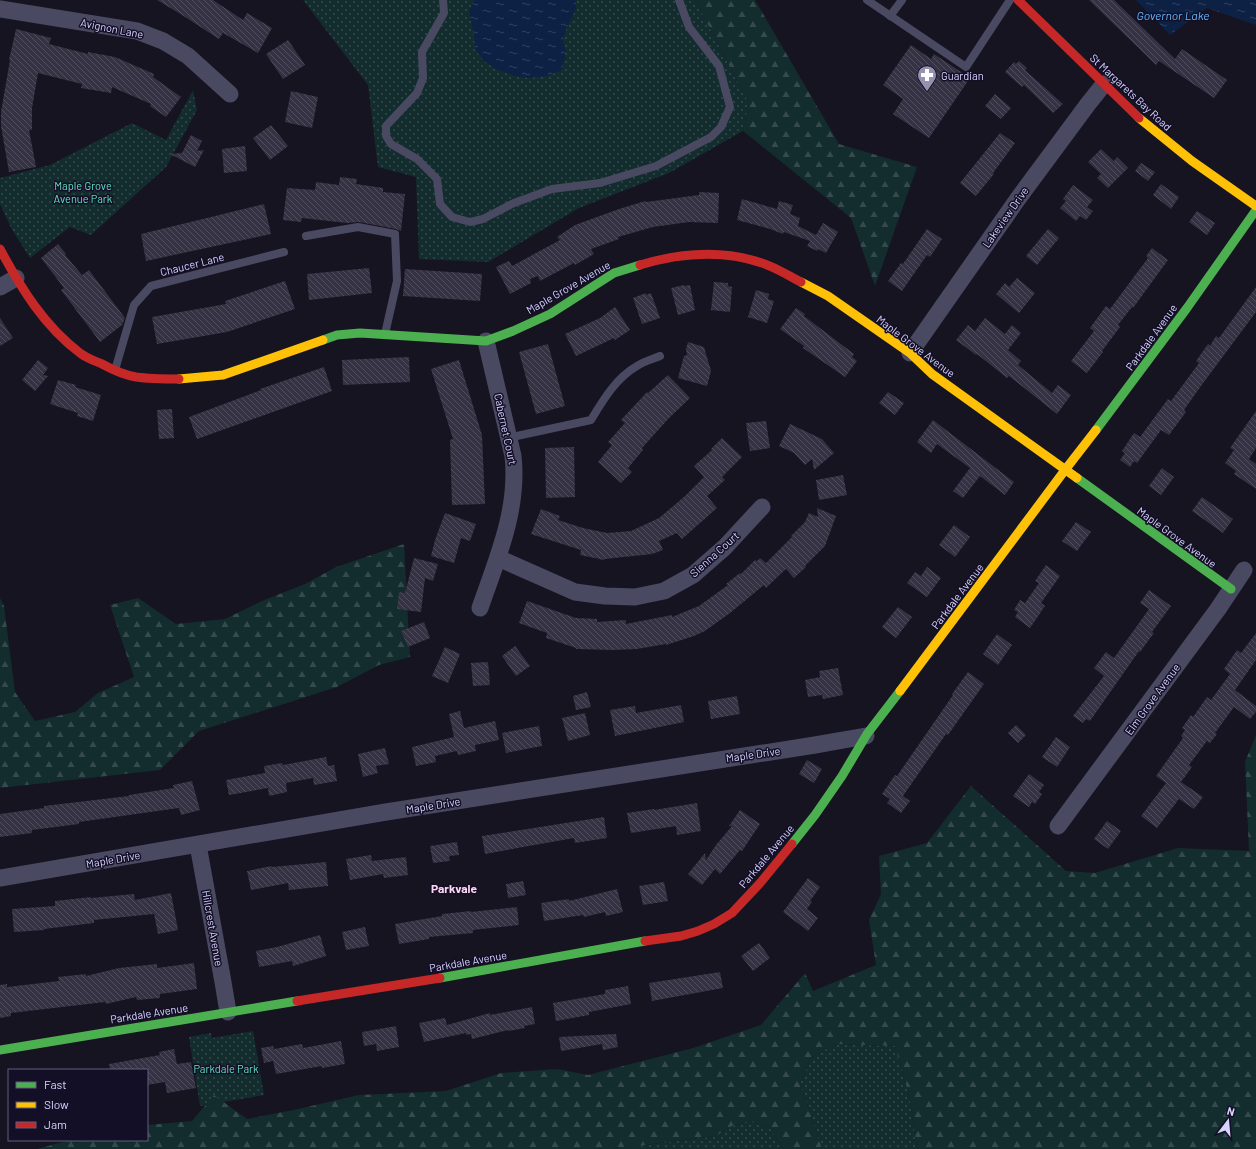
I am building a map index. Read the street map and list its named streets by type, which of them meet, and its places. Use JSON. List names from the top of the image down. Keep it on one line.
{"streets":{"street":["Avignon Lane","St Margarets Bay Road","Lakeview Drive","Maple Grove Avenue","Parkdale Avenue","Cabernet Court","Sienna Court","Elm Grove Avenue","Maple Drive","Hillcrest Avenue"],"lane":["Chaucer Lane"]},"crossings":[["St Margarets Bay Road","Lakeview Drive"],["Lakeview Drive","Maple Grove Avenue"],["Chaucer Lane","Maple Grove Avenue"],["Maple Grove Avenue","Parkdale Avenue"],["Maple Grove Avenue","Cabernet Court"],["Maple Grove Avenue","Elm Grove Avenue"],["Parkdale Avenue","Maple Drive"],["Parkdale Avenue","Hillcrest Avenue"],["Cabernet Court","Sienna Court"],["Maple Drive","Hillcrest Avenue"]],"districts":["Parkvale"],"water":["Governor Lake"],"parks":["Maple Grove Avenue Park","Parkdale Park"],"places":{"pharmacy":["Guardian"]},"legend":["Fast","Slow","Jam"],"north":"top"}
